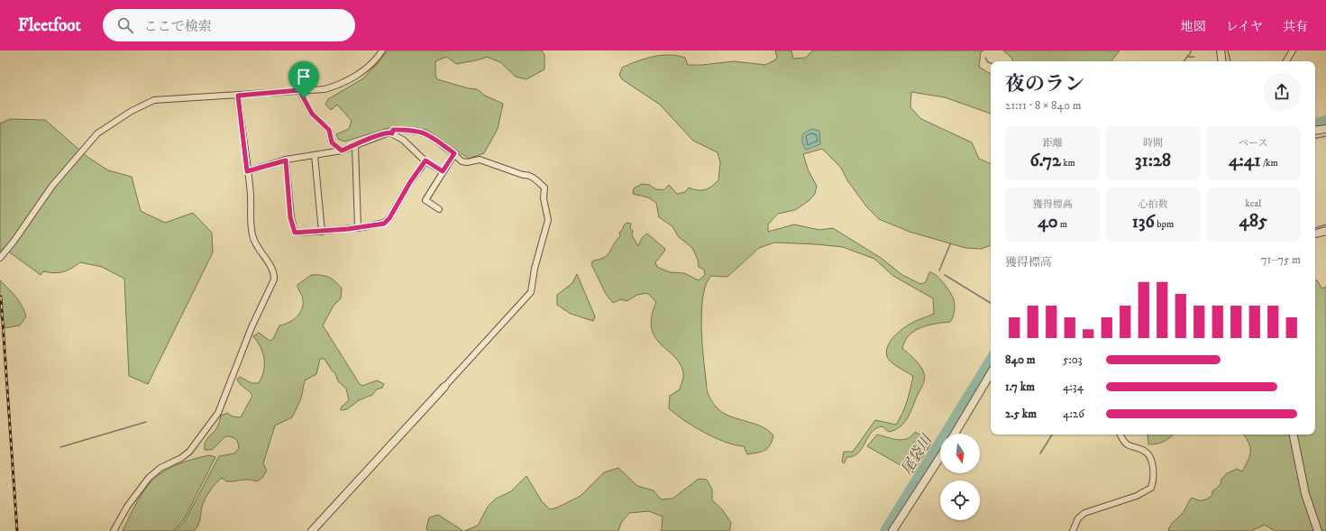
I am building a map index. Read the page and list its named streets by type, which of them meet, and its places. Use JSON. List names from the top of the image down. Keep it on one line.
{"water":["尾袋川"],"north":"bottom","page":{"header":"Fleetfoot","search":"ここで検索","nav":["地図","レイヤ","共有"],"heading":["夜のラン","21:11 · 8 × 840 m"],"stats":[["距離","6.72 km"],["時間","31:28"],["ペース","4:41 /km"],["獲得標高","40 m"],["心拍数","136 bpm"],["kcal","485"]],"chart":["獲得標高","71–75 m"],"list":[{"name":"840 m","note":"5:03"},{"name":"1.7 km","note":"4:34"},{"name":"2.5 km","note":"4:26"}]}}
